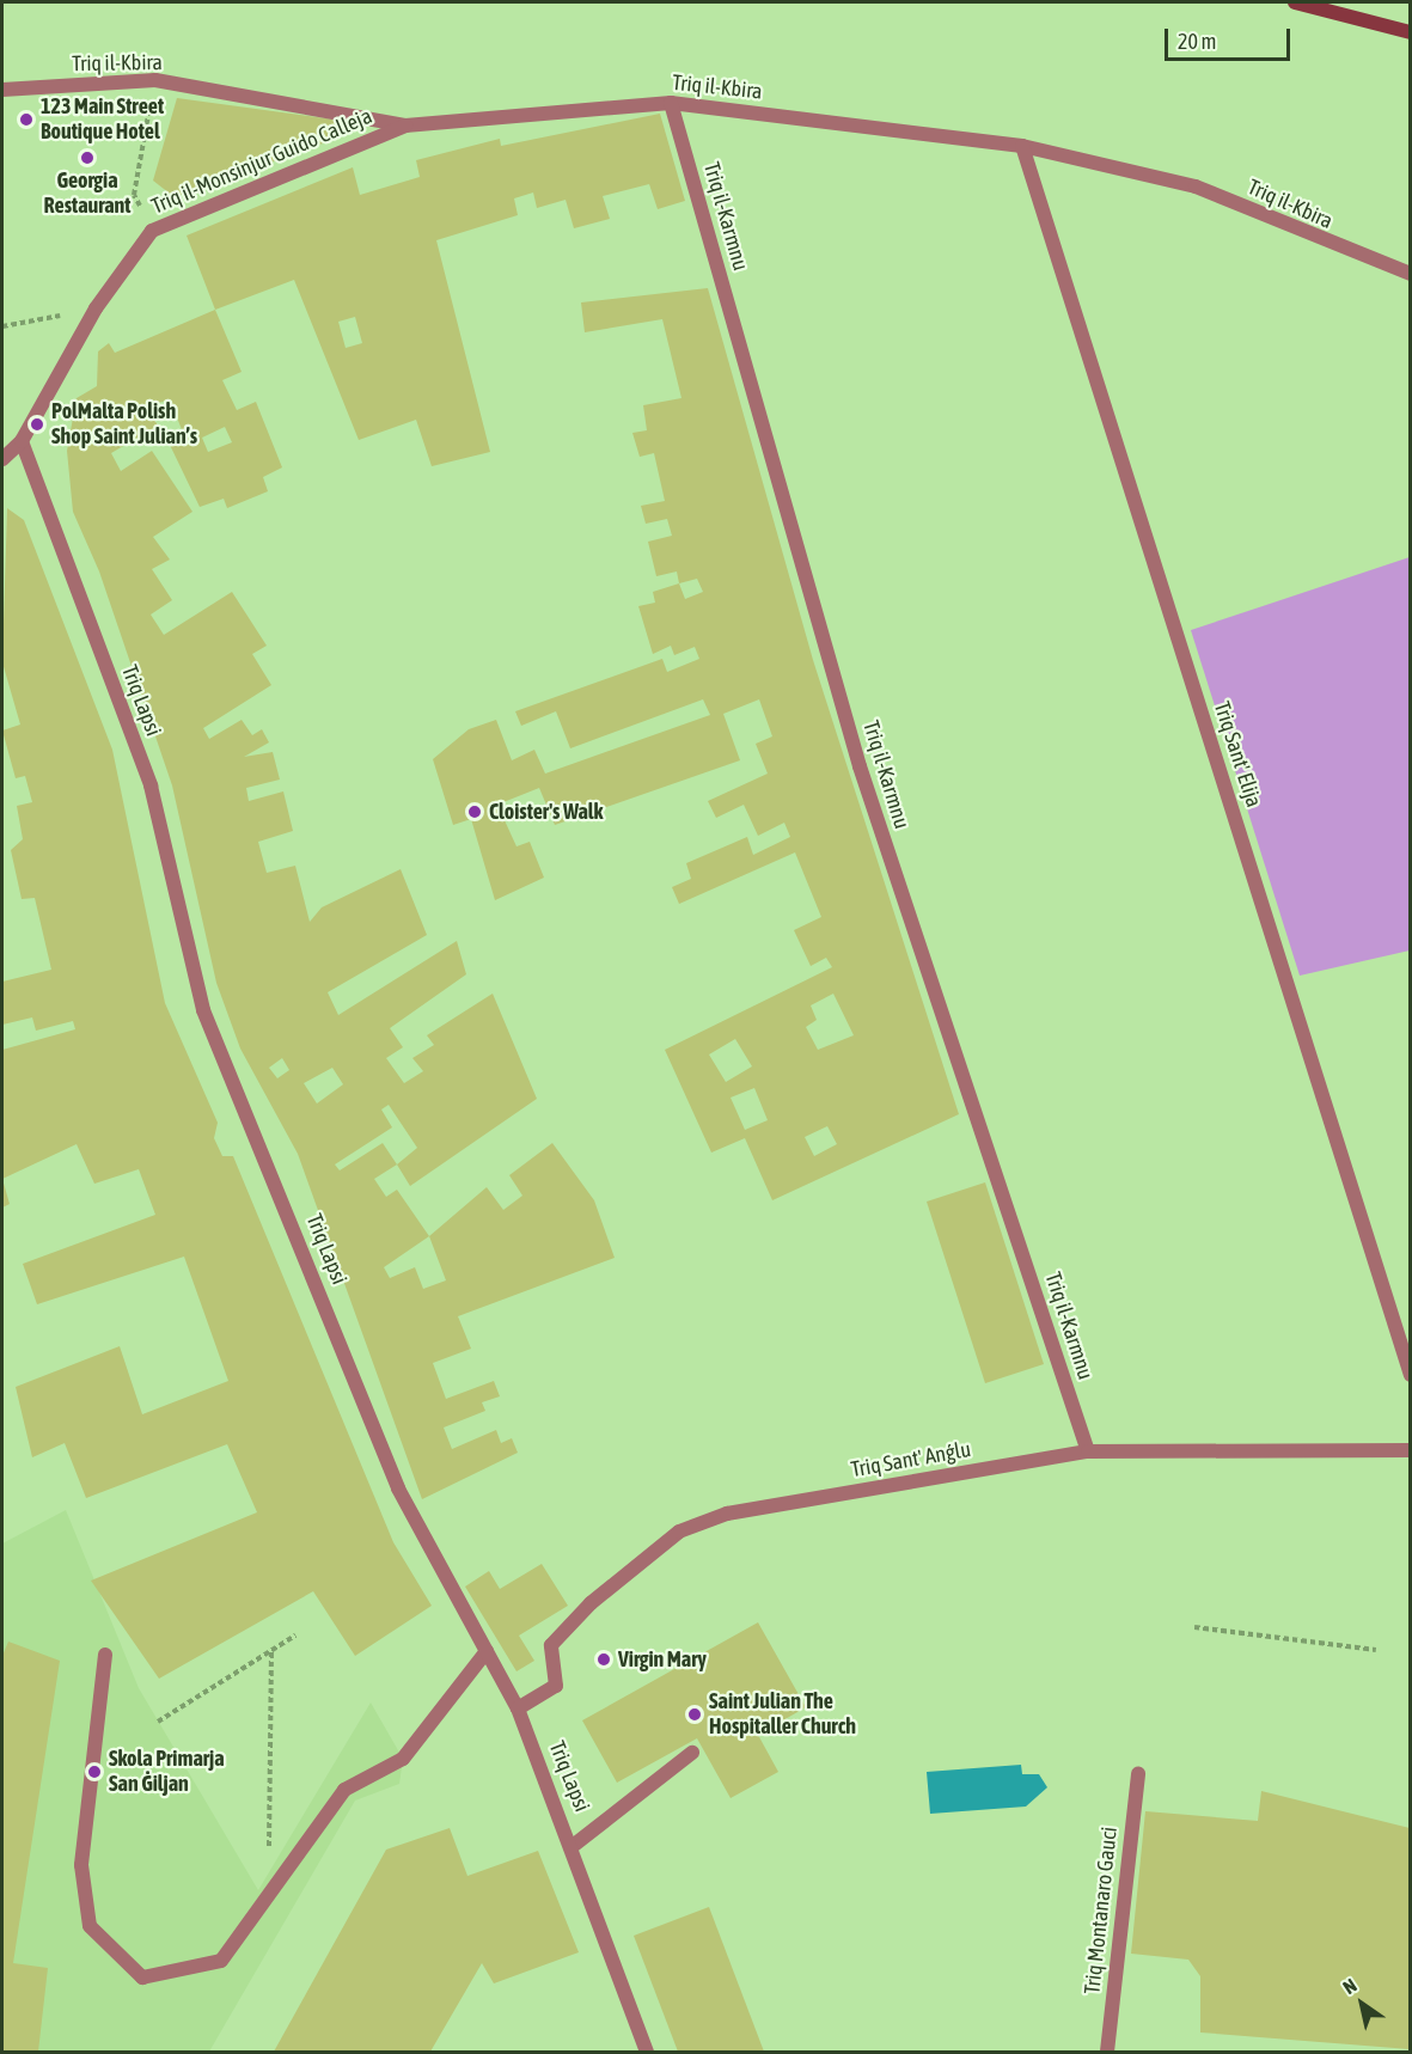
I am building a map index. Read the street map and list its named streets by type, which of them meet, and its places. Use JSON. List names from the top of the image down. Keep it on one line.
{"streets":{"street":["Triq il-Kbira","Triq il-Monsinjur Guido Calleja","Triq il-Karmnu","Triq Lapsi","Triq Sant' Elija","Triq Sant' Anǵlu","Triq Montanaro Gauci"]},"crossings":[["Triq il-Kbira","Triq il-Monsinjur Guido Calleja"],["Triq il-Kbira","Triq il-Karmnu"],["Triq il-Kbira","Triq Sant' Elija"],["Triq il-Monsinjur Guido Calleja","Triq Lapsi"],["Triq il-Karmnu","Triq Sant' Anǵlu"],["Triq Lapsi","Triq Sant' Anǵlu"]],"places":["123 Main Street Boutique Hotel","Georgia Restaurant","PolMalta Polish Shop Saint Julian’s","Cloister's Walk","Virgin Mary","Saint Julian The Hospitaller Church","Skola Primarja San Ġiljan"],"scale_bar":"20 m","north":"top left"}
